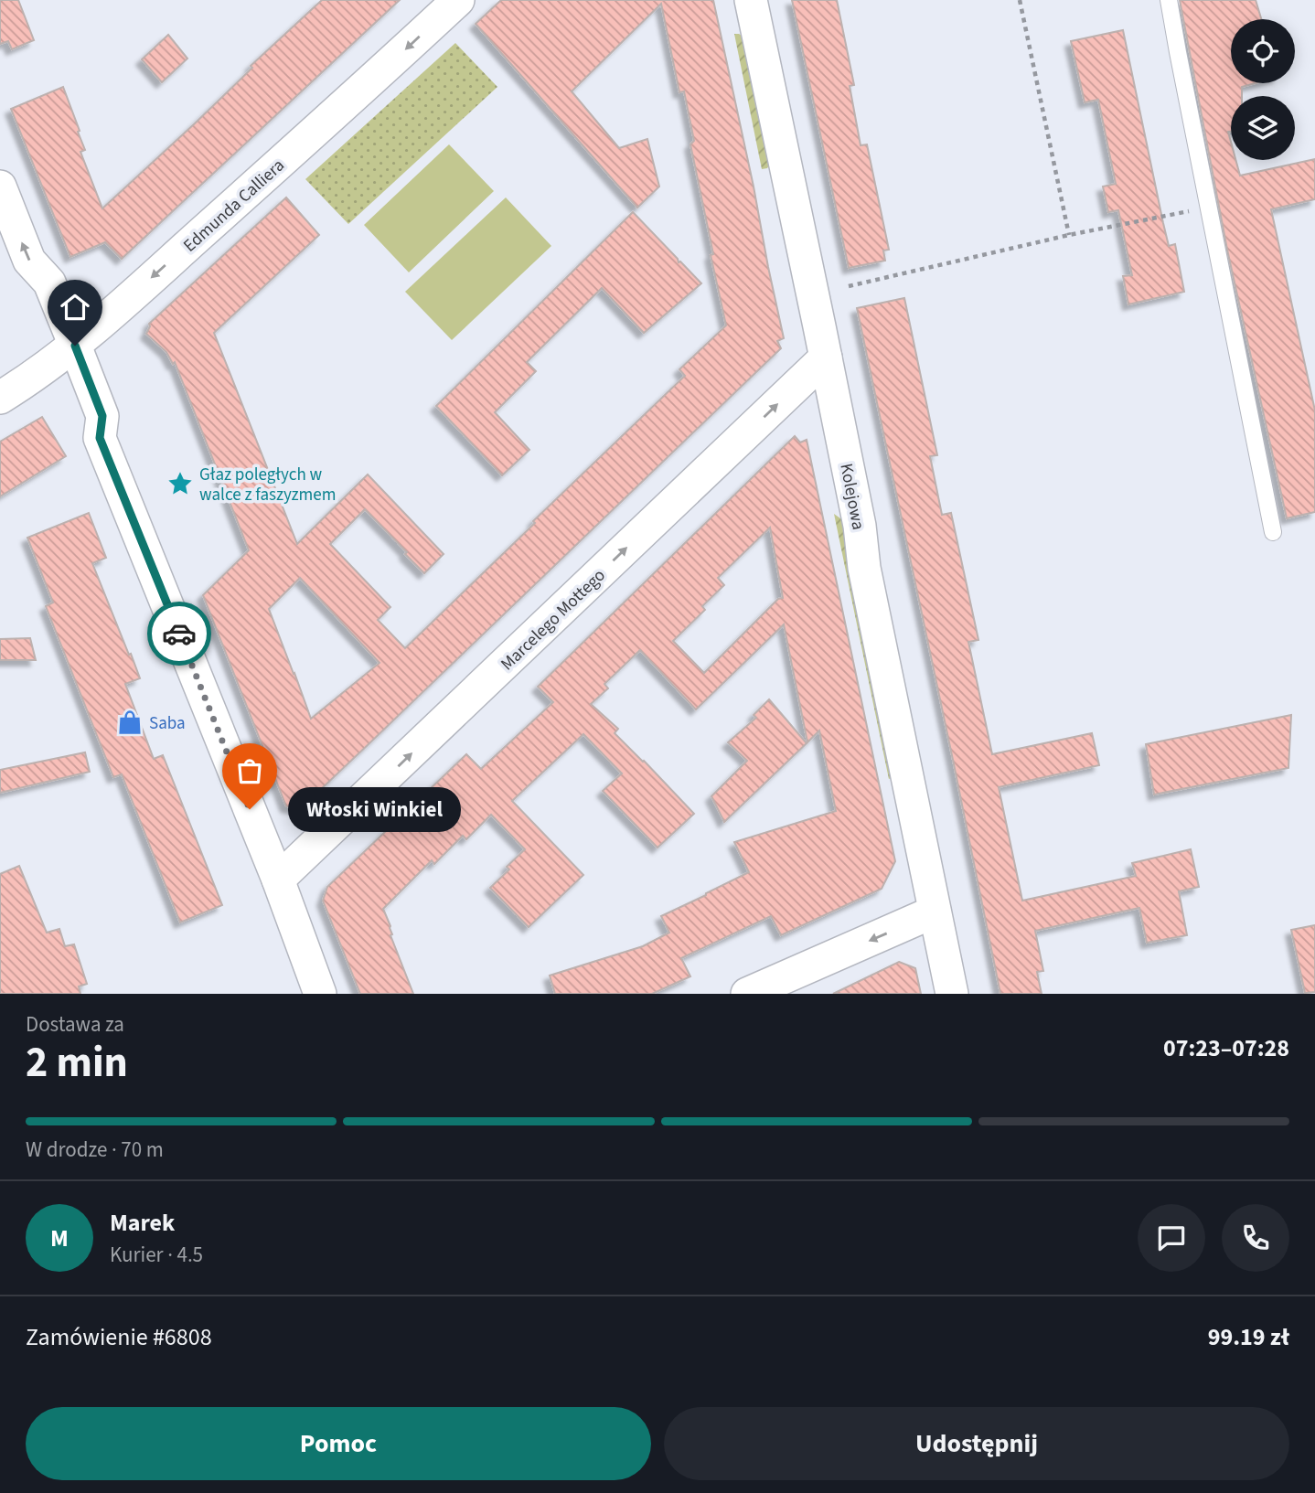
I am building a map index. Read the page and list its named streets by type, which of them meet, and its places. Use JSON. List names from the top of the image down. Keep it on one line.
{"streets":{"street":["Edmunda Calliera","Kolejowa","Marcelego Mottego"]},"crossings":[["Kolejowa","Marcelego Mottego"]],"one_way":["Edmunda Calliera","Marcelego Mottego"],"places":{"place":["Głaz poległych w walce z faszyzmem"],"shop":["Saba"],"other":["Włoski Winkiel"]},"page":{"bubble":"Włoski Winkiel","heading":["2 min","Dostawa za","07:23–07:28"],"panel":["Marek","Kurier · 4.5","Zamówienie #6808","99.19 zł"],"bar":"W drodze · 70 m","round":"M","buttons":["Pomoc","Udostępnij"]}}
